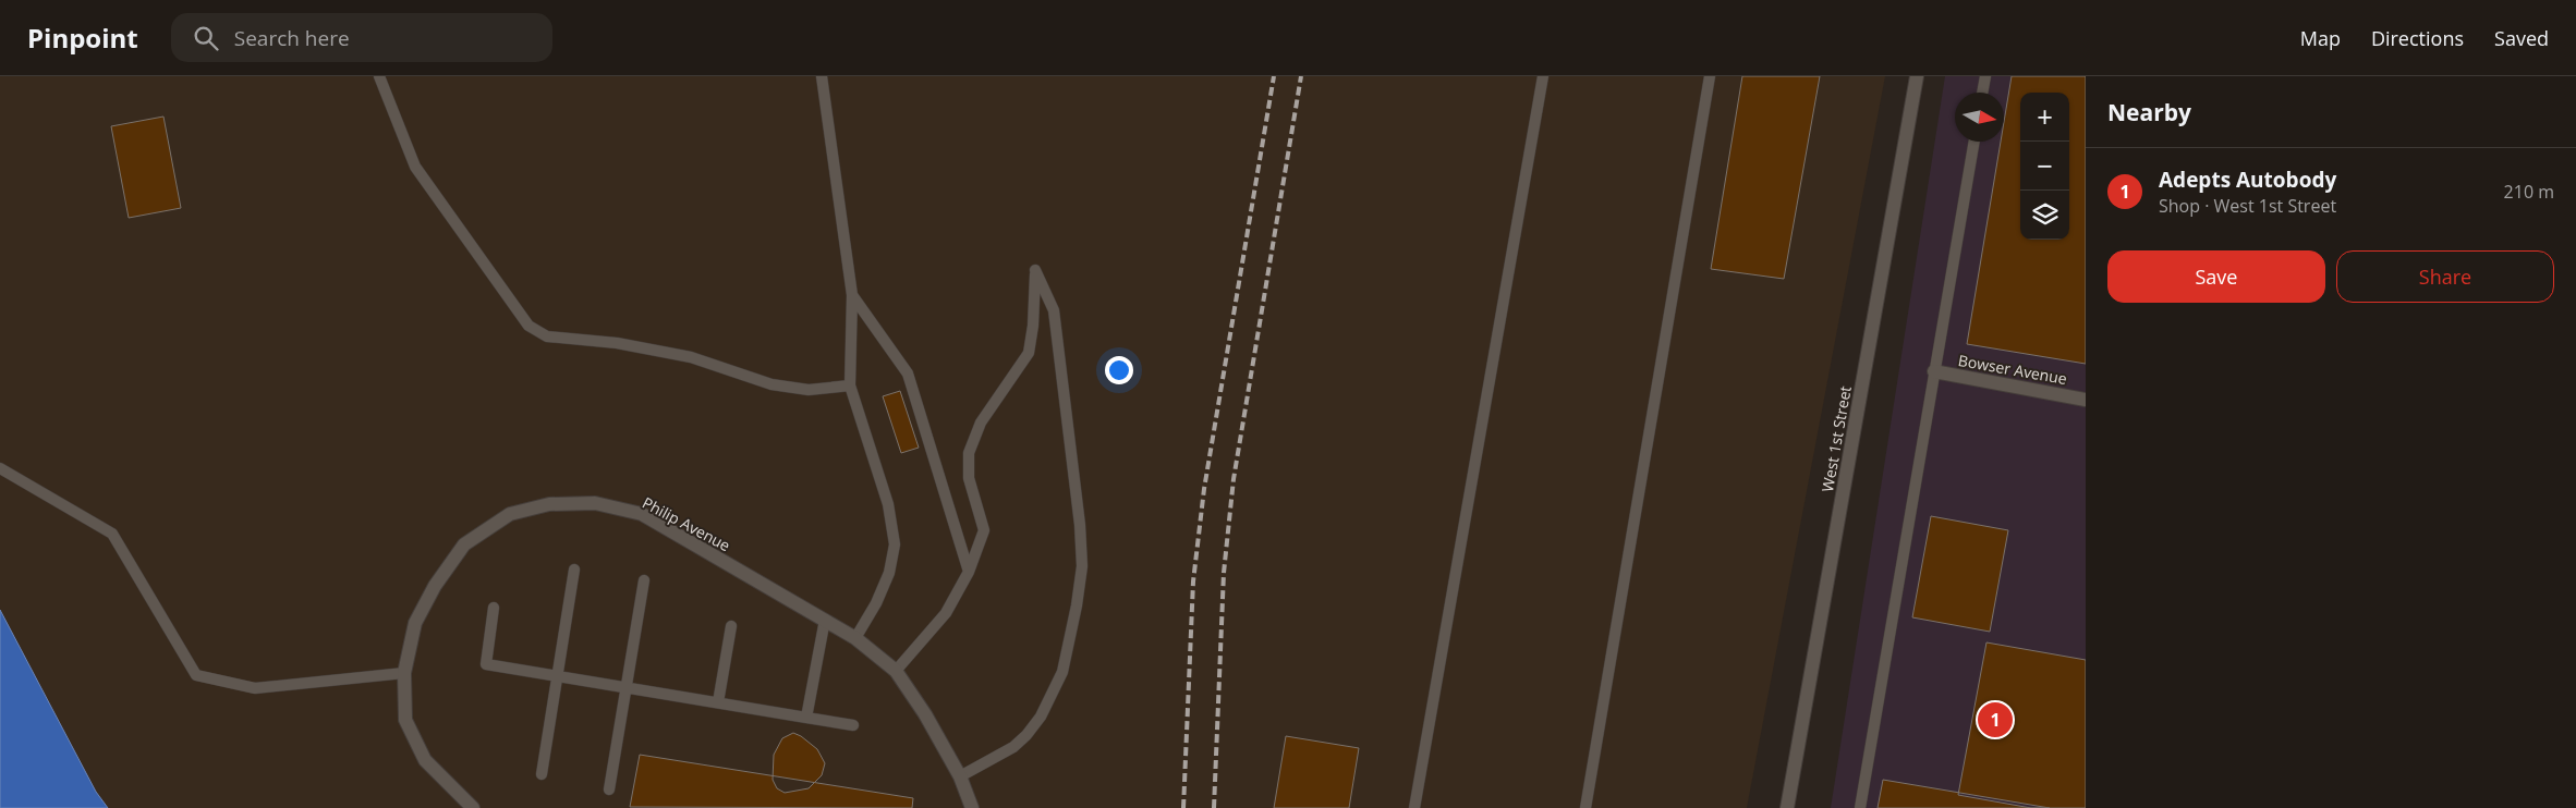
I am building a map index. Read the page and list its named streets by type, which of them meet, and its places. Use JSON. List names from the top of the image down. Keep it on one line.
{"streets":{"street":["Bowser Avenue","West 1st Street","Philip Avenue"]},"north":"right","page":{"header":"Pinpoint","search":"Search here","nav":["Map","Directions","Saved"],"heading":"Nearby","map_buttons":["+","−"],"list":[{"mark":"1","name":"Adepts Autobody","note":"Shop · West 1st Street","value":"210 m"}],"buttons":["Save","Share"],"pins":"1"}}
